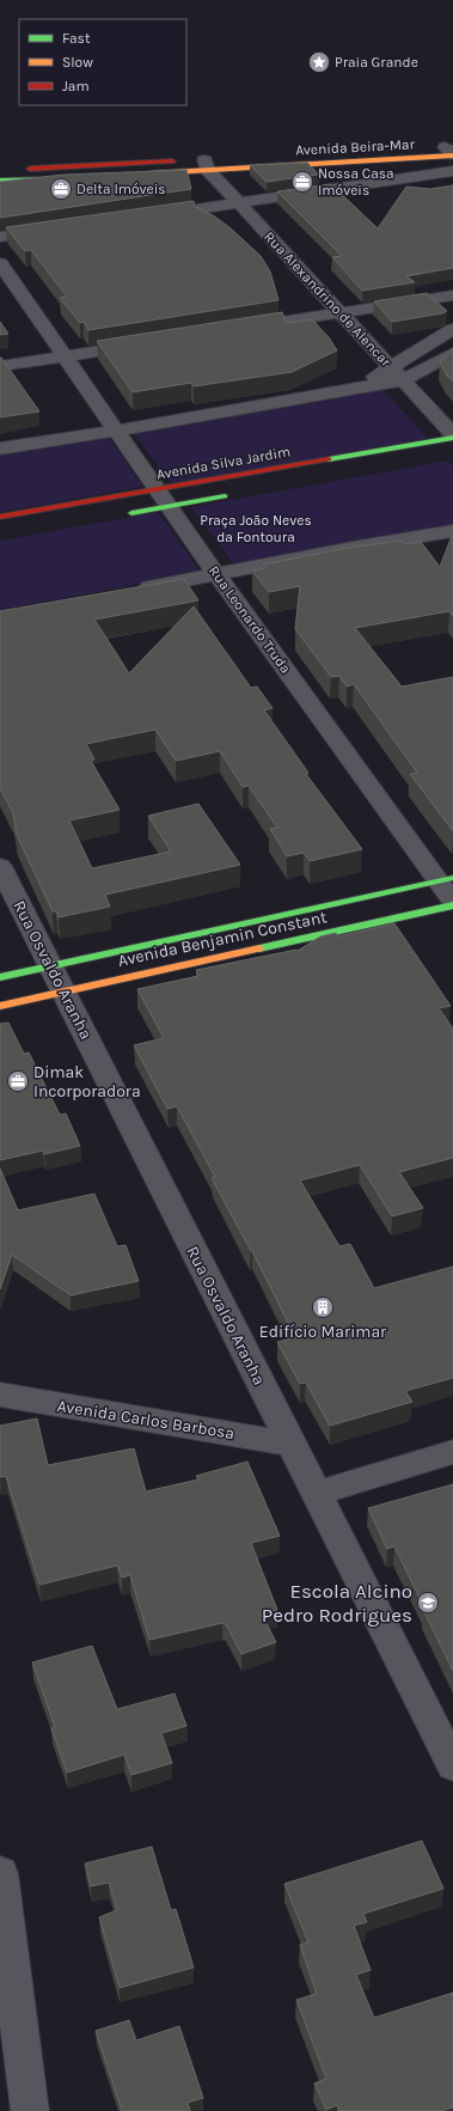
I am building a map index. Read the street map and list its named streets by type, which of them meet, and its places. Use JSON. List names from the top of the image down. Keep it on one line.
{"streets":{"street":["Avenida Beira-Mar","Rua Alexandrino de Alencar","Avenida Silva Jardim","Rua Leonardo Truda","Avenida Benjamin Constant","Rua Osvaldo Aranha","Avenida Carlos Barbosa"]},"crossings":[["Avenida Beira-Mar","Rua Alexandrino de Alencar"],["Rua Alexandrino de Alencar","Avenida Silva Jardim"],["Avenida Silva Jardim","Rua Leonardo Truda"],["Rua Leonardo Truda","Avenida Benjamin Constant"],["Avenida Benjamin Constant","Rua Osvaldo Aranha"],["Rua Osvaldo Aranha","Avenida Carlos Barbosa"]],"parks":["Praça João Neves da Fontoura"],"places":{"place":["Praia Grande"],"office":["Nossa Casa Imóveis","Delta Imóveis","Dimak Incorporadora"],"building":["Edifício Marimar"],"school or university":["Escola Alcino Pedro Rodrigues"]},"legend":["Fast","Slow","Jam"]}
